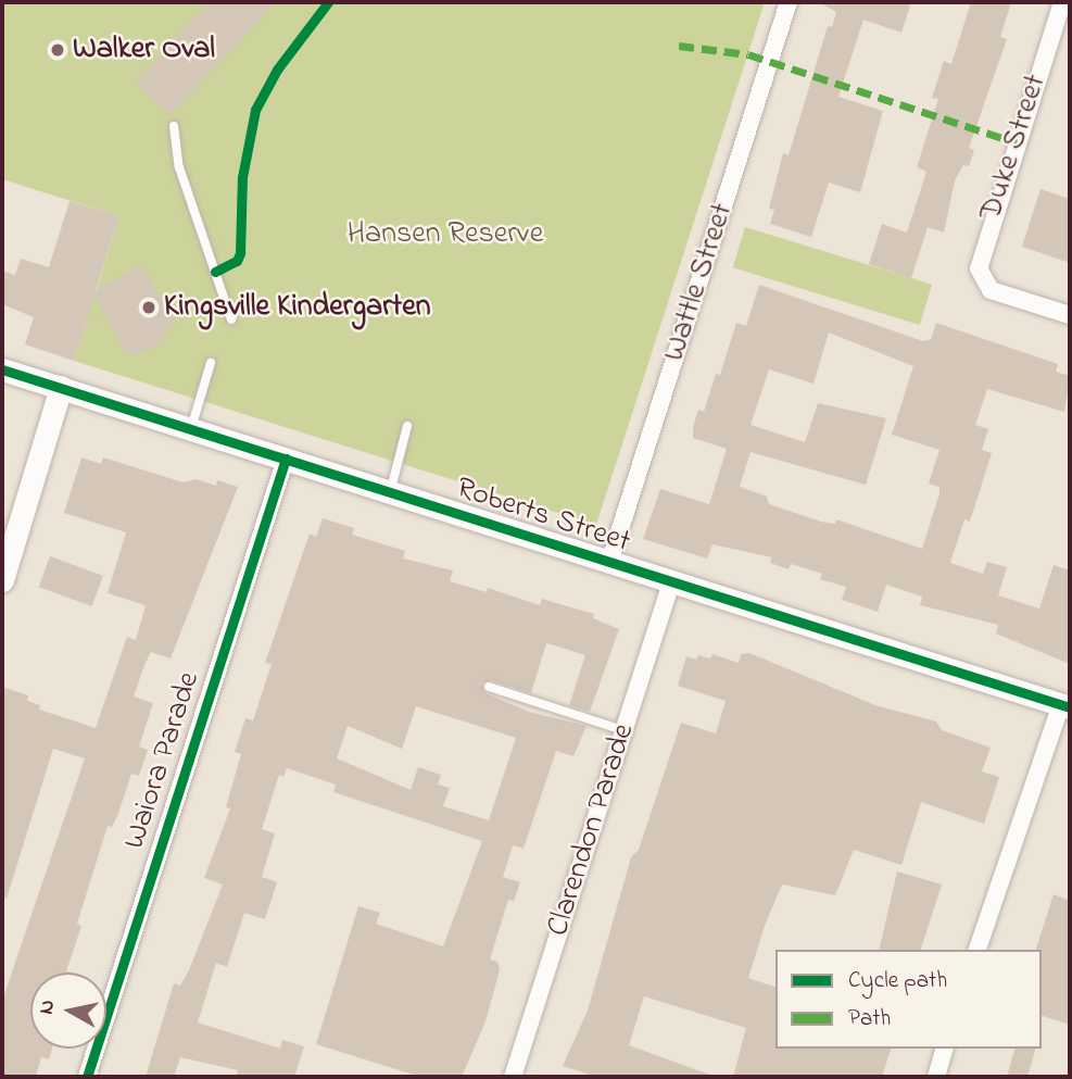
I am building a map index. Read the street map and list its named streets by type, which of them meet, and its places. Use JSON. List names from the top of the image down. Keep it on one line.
{"streets":{"street":["Duke Street","Wattle Street","Roberts Street","Waiora Parade","Clarendon Parade"]},"crossings":[["Wattle Street","Roberts Street"],["Roberts Street","Waiora Parade"],["Roberts Street","Clarendon Parade"]],"parks":["Hansen Reserve"],"places":["Walker Oval","Kingsville Kindergarten"],"legend":["Cycle path","Path"],"north":"left"}
